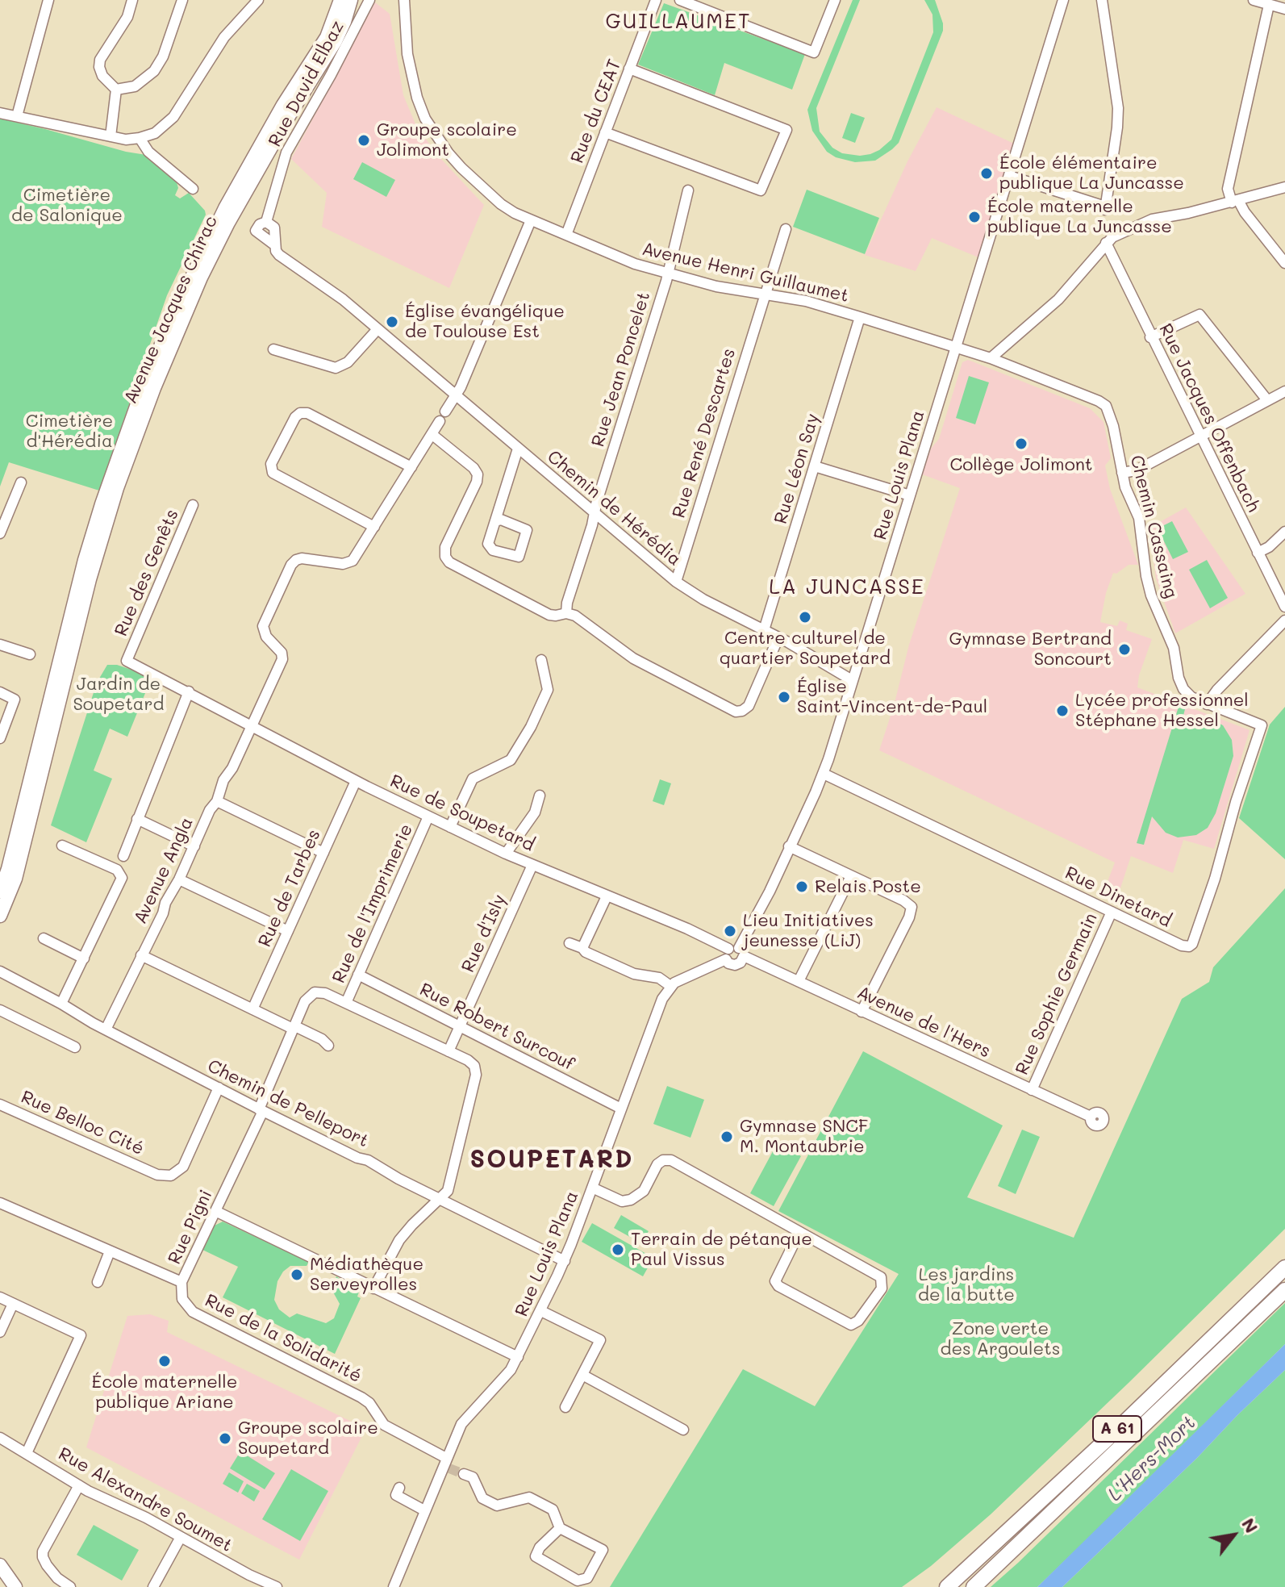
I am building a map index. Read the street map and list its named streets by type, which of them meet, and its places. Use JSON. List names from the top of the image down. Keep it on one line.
{"streets":{"highway":["A 61"],"main road":["Avenue Jacques Chirac"],"street":["Rue David Elbaz","Rue du CEAT","Avenue Henri Guillaumet","Rue Jean Poncelet","Rue Jacques Offenbach","Rue René Descartes","Rue Léon Say","Rue Louis Plana","Chemin de Hérédia","Chemin Cassaing","Rue des Genêts","Rue de Soupetard","Avenue Angla","Rue de Tarbes","Rue Dinetard","Rue de l'Imprimerie","Rue d'Isly","Rue Sophie Germain","Avenue de l'Hers","Rue Robert Surcouf","Chemin de Pelleport","Rue Belloc Cité","Rue Pigni","Rue de la Solidarité","Rue Alexandre Soumet"]},"crossings":[["Rue David Elbaz","Chemin de Hérédia"],["Rue du CEAT","Avenue Henri Guillaumet"],["Avenue Henri Guillaumet","Rue Jean Poncelet"],["Avenue Henri Guillaumet","Rue René Descartes"],["Avenue Henri Guillaumet","Rue Léon Say"],["Avenue Henri Guillaumet","Rue Louis Plana"],["Avenue Henri Guillaumet","Chemin Cassaing"],["Rue Jean Poncelet","Chemin de Hérédia"],["Rue René Descartes","Chemin de Hérédia"],["Rue Léon Say","Chemin de Hérédia"],["Rue Louis Plana","Chemin de Hérédia"],["Rue Louis Plana","Chemin Cassaing"],["Rue Louis Plana","Rue de Soupetard"],["Rue Louis Plana","Rue Dinetard"],["Rue Louis Plana","Avenue de l'Hers"],["Rue Louis Plana","Rue Robert Surcouf"],["Rue Louis Plana","Chemin de Pelleport"],["Rue Louis Plana","Rue de la Solidarité"],["Chemin Cassaing","Rue Dinetard"],["Rue des Genêts","Rue de Soupetard"],["Rue de Soupetard","Avenue Angla"],["Rue de Soupetard","Rue de Tarbes"],["Rue de Soupetard","Rue de l'Imprimerie"],["Rue de Soupetard","Rue d'Isly"],["Rue de Soupetard","Avenue de l'Hers"],["Avenue Angla","Chemin de Pelleport"],["Rue Dinetard","Rue Sophie Germain"],["Rue de l'Imprimerie","Rue Robert Surcouf"],["Rue de l'Imprimerie","Rue Pigni"],["Rue d'Isly","Rue Robert Surcouf"],["Rue Sophie Germain","Avenue de l'Hers"],["Chemin de Pelleport","Rue Belloc Cité"],["Chemin de Pelleport","Rue Pigni"],["Rue Pigni","Rue de la Solidarité"]],"districts":["GUILLAUMET","LA JUNCASSE","SOUPETARD"],"water":["L'Hers-Mort"],"parks":["Cimetière de Salonique","Cimetière d'Hérédia","Jardin de Soupetard","Les jardins de la butte","Zone verte des Argoulets"],"places":["Groupe scolaire Jolimont","École élémentaire publique La Juncasse","École maternelle publique La Juncasse","Église évangélique de Toulouse Est","Collège Jolimont","Centre culturel de quartier Soupetard","Gymnase Bertrand Soncourt","Église Saint-Vincent-de-Paul","Lycée professionnel Stéphane Hessel","Relais Poste","Lieu Initiatives jeunesse (LiJ)","Gymnase SNCF M. Montaubrie","Terrain de pétanque Paul Vissus","Médiathèque Serveyrolles","École maternelle publique Ariane","Groupe scolaire Soupetard"],"north":"top right"}
